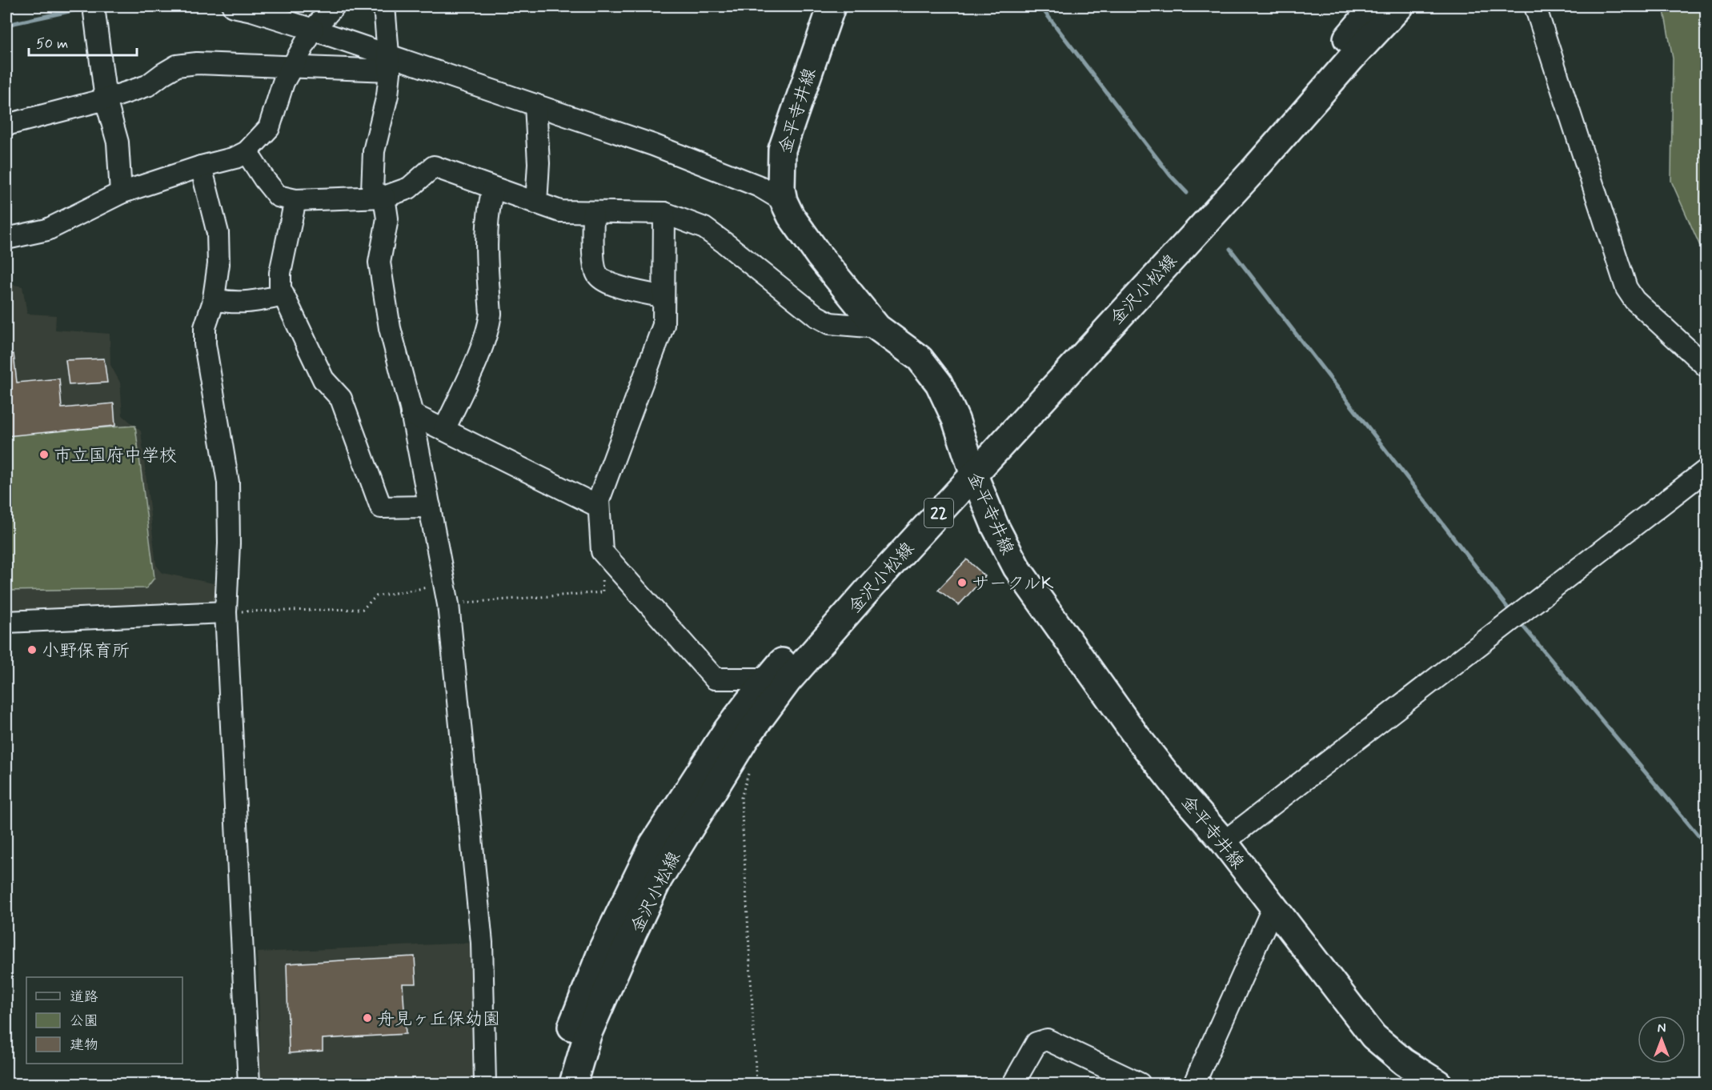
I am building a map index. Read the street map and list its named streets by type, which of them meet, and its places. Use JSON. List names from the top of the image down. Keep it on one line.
{"streets":{"main road":["金平寺井線","金沢小松線","22"]},"crossings":[["金平寺井線","金沢小松線"]],"places":["市立国府中学校","サークルK","小野保育所","舟見ヶ丘保幼園"],"legend":["道路","公園","建物"],"scale_bar":"50 m","north":"top"}
